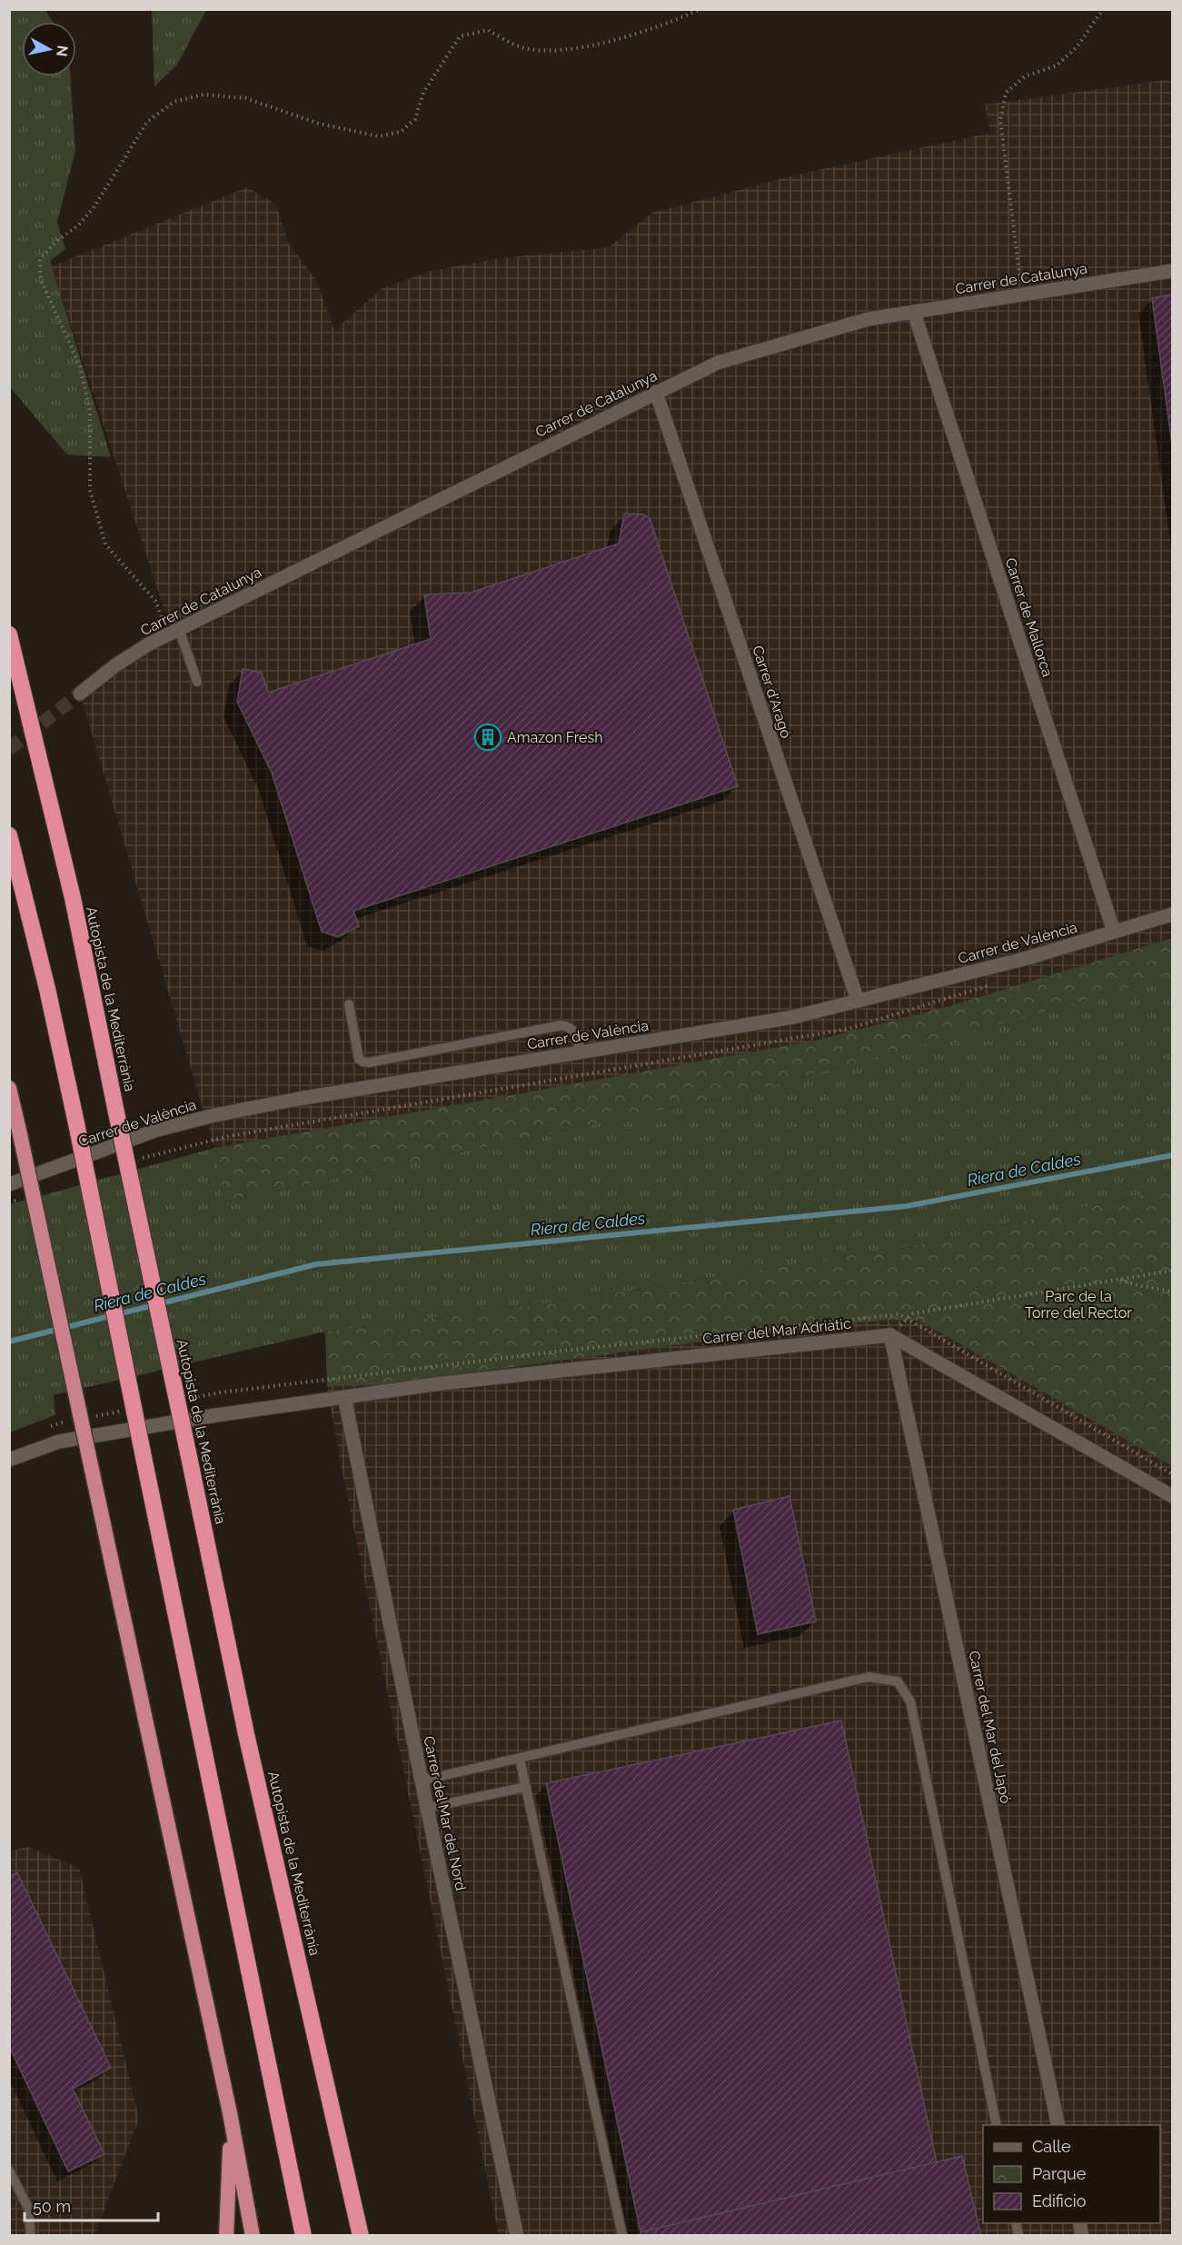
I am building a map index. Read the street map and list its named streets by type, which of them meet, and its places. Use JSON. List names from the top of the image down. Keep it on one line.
{"streets":{"highway":["Autopista de la Mediterrània"],"street":["Carrer de Catalunya","Carrer de Mallorca","Carrer d'Aragó","Carrer de València","Carrer del Mar Adriàtic","Carrer del Mar del Japó","Carrer del Mar del Nord"]},"crossings":[["Carrer de Catalunya","Carrer de Mallorca"],["Carrer de Catalunya","Carrer d'Aragó"],["Carrer de Mallorca","Carrer de València"],["Carrer d'Aragó","Carrer de València"],["Carrer del Mar Adriàtic","Carrer del Mar del Japó"],["Carrer del Mar Adriàtic","Carrer del Mar del Nord"]],"water":["Riera de Caldes"],"parks":["Parc de la Torre del Rector"],"places":{"building":["Amazon Fresh"]},"legend":["Calle","Parque","Edificio"],"scale_bar":"50 m","north":"right"}
